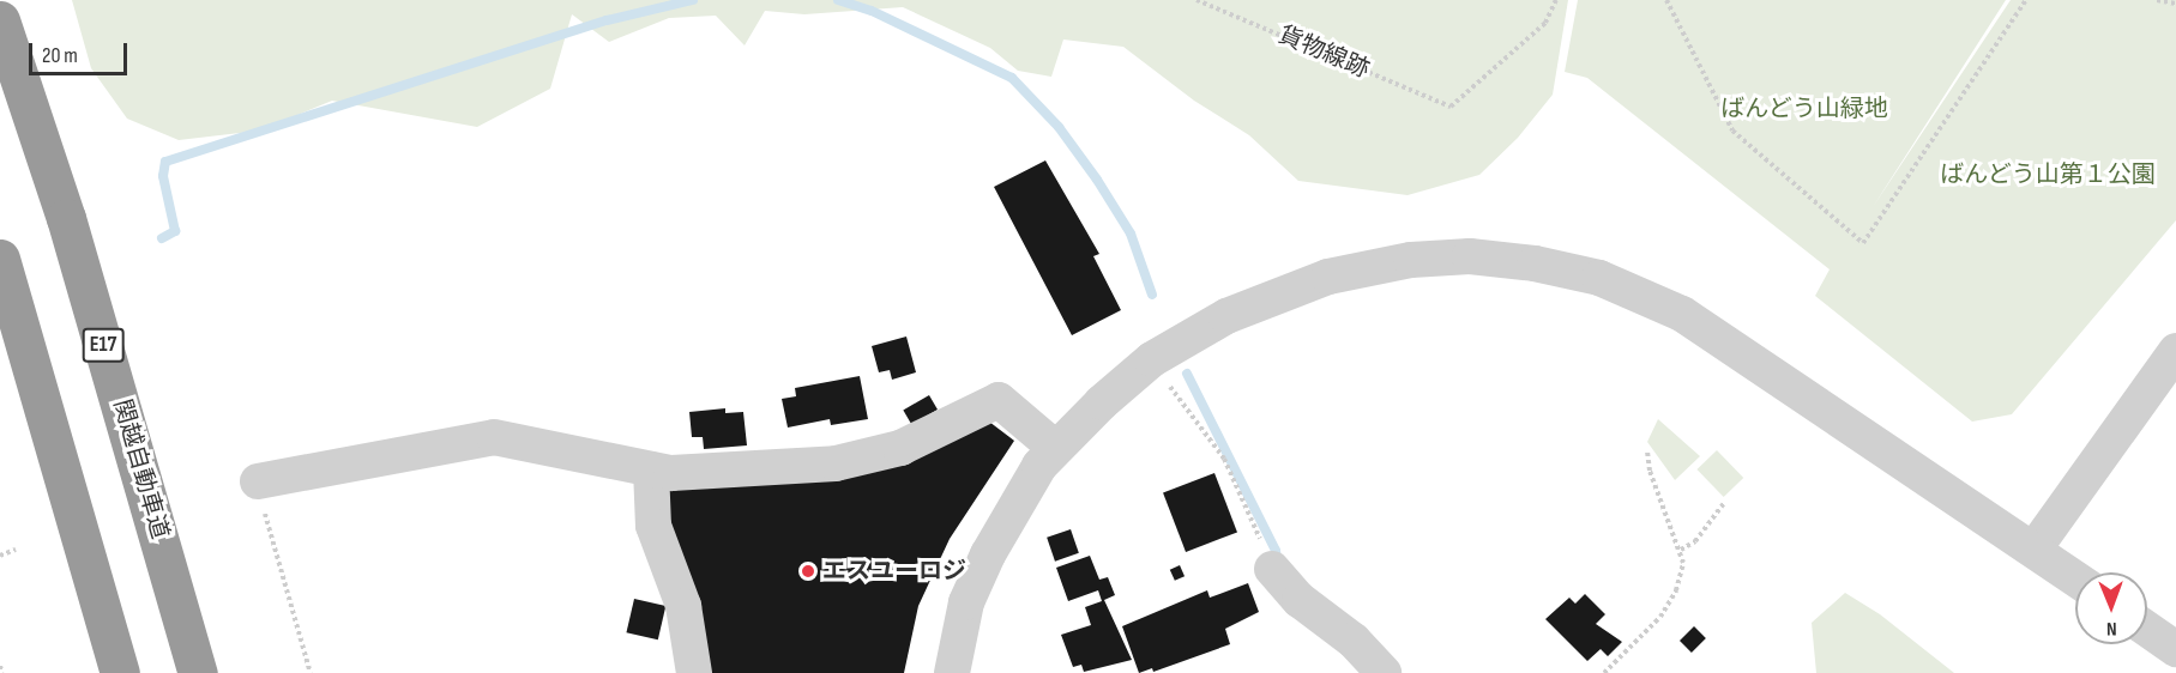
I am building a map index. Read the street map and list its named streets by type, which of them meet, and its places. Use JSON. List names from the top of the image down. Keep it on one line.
{"streets":{"highway":["E17","関越自動車道"],"path":["貨物線跡"]},"parks":["ばんどう山緑地","ばんどう山第１公園"],"places":["エスユーロジ"],"scale_bar":"20 m","north":"bottom"}
